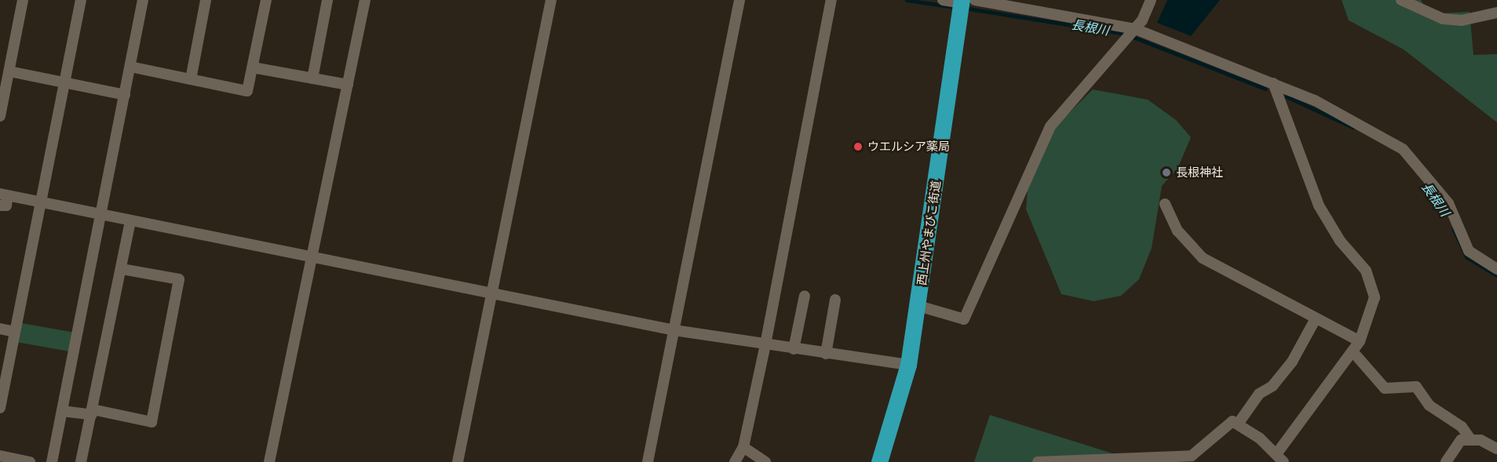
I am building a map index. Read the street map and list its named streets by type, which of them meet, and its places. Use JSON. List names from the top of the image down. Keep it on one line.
{"streets":{"highway":["西上州やまびこ街道"]},"water":["長根川"],"places":["ウエルシア薬局","長根神社"]}
